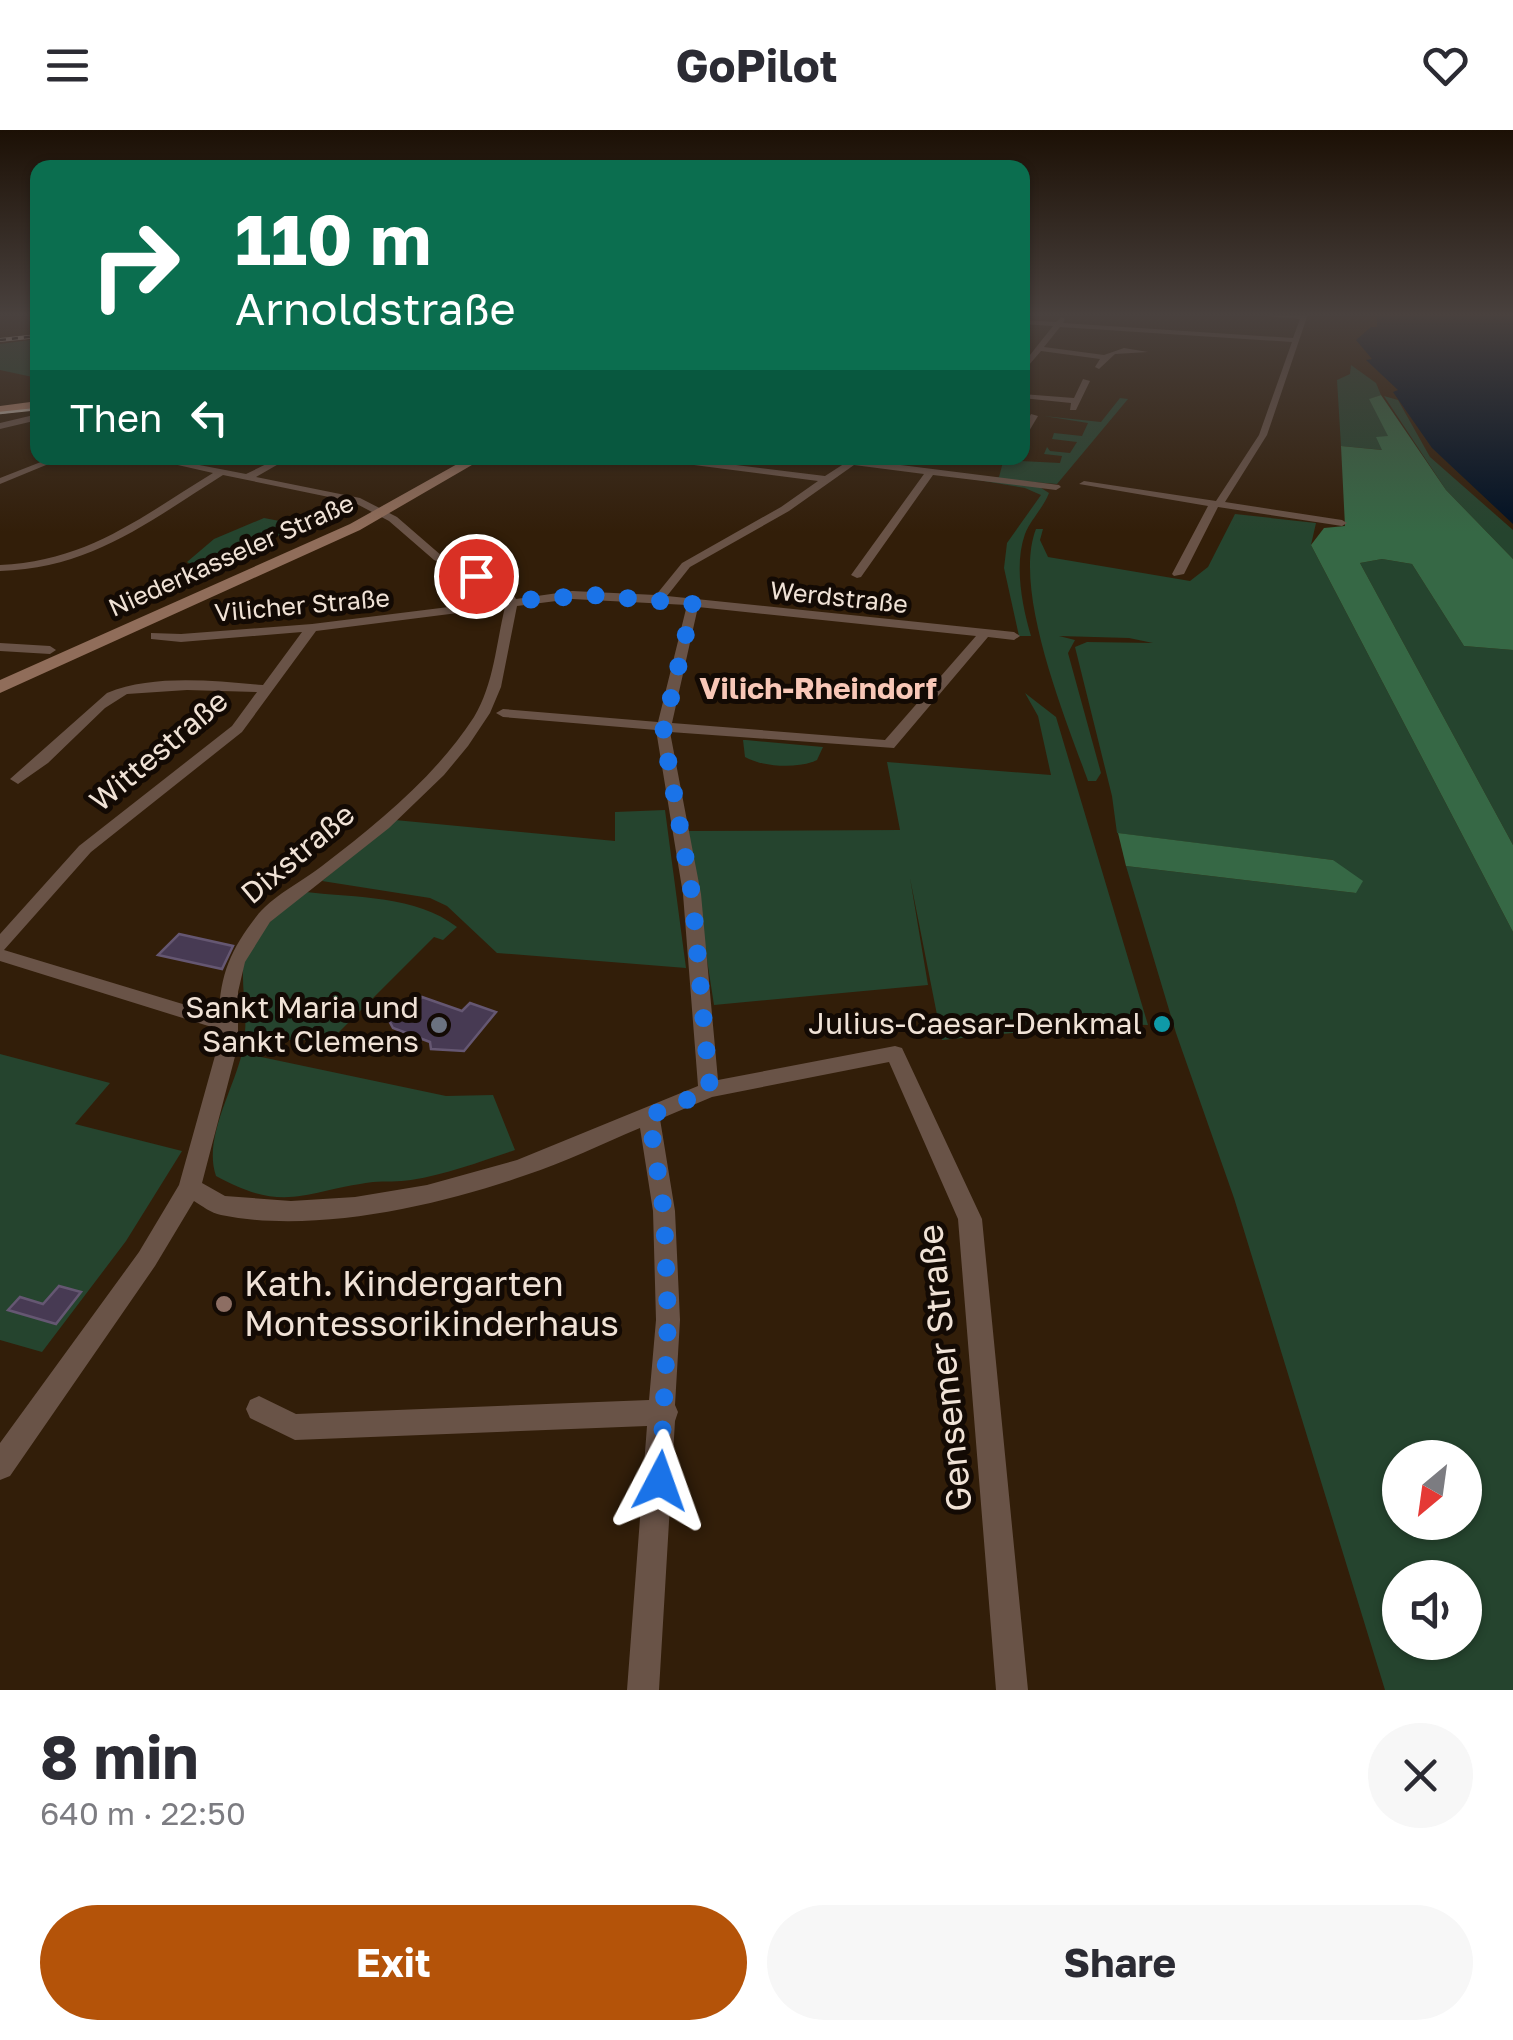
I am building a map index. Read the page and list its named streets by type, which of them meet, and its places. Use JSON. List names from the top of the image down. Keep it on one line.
{"streets":{"main road":["Niederkasseler Straße"],"street":["Werdstraße","Vilicher Straße","Wittestraße","Dixstraße","Gensemer Straße"]},"crossings":[["Werdstraße","Vilicher Straße"],["Vilicher Straße","Wittestraße"],["Vilicher Straße","Dixstraße"]],"districts":["Vilich-Rheindorf"],"places":["Julius-Caesar-Denkmal","Sankt Maria und Sankt Clemens","Kath. Kindergarten Montessorikinderhaus"],"north":"bottom left","page":{"header":"GoPilot","turn":["110 m","Arnoldstraße"],"then":"Then","heading":["8 min","640 m · 22:50"],"buttons":["Exit","Share"]}}
